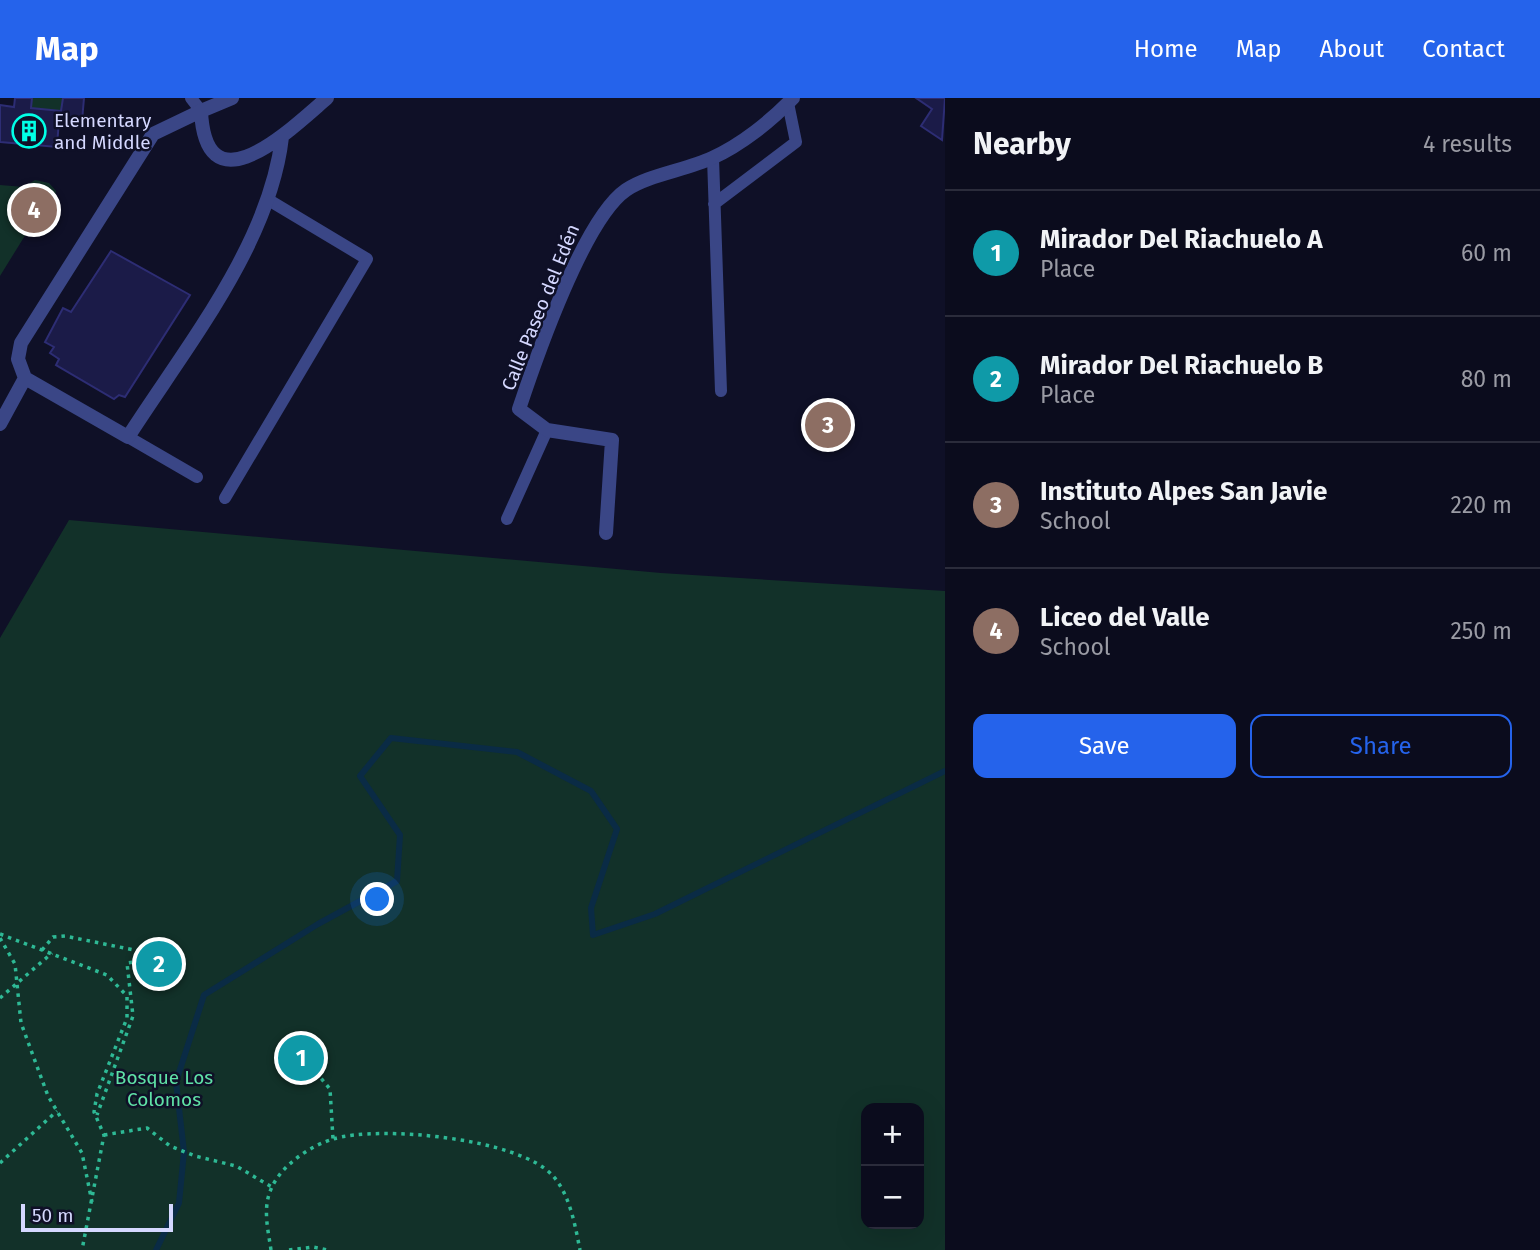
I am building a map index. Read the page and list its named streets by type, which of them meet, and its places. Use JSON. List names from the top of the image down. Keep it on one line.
{"streets":{"street":["Calle Paseo del Edén"]},"parks":["Bosque Los Colomos"],"places":{"building":["Elementary and Middle"]},"scale_bar":"50 m","page":{"header":"Map","nav":["Home","Map","About","Contact"],"heading":["Nearby","4 results"],"pins":["4","3","2","1"],"list":[{"mark":"1","name":"Mirador Del Riachuelo A","note":"Place","value":"60 m"},{"mark":"2","name":"Mirador Del Riachuelo B","note":"Place","value":"80 m"},{"mark":"3","name":"Instituto Alpes San Javie","note":"School","value":"220 m"},{"mark":"4","name":"Liceo del Valle","note":"School","value":"250 m"}],"buttons":["Save","Share"],"map_buttons":["+","−"],"scale":"50 m"}}
